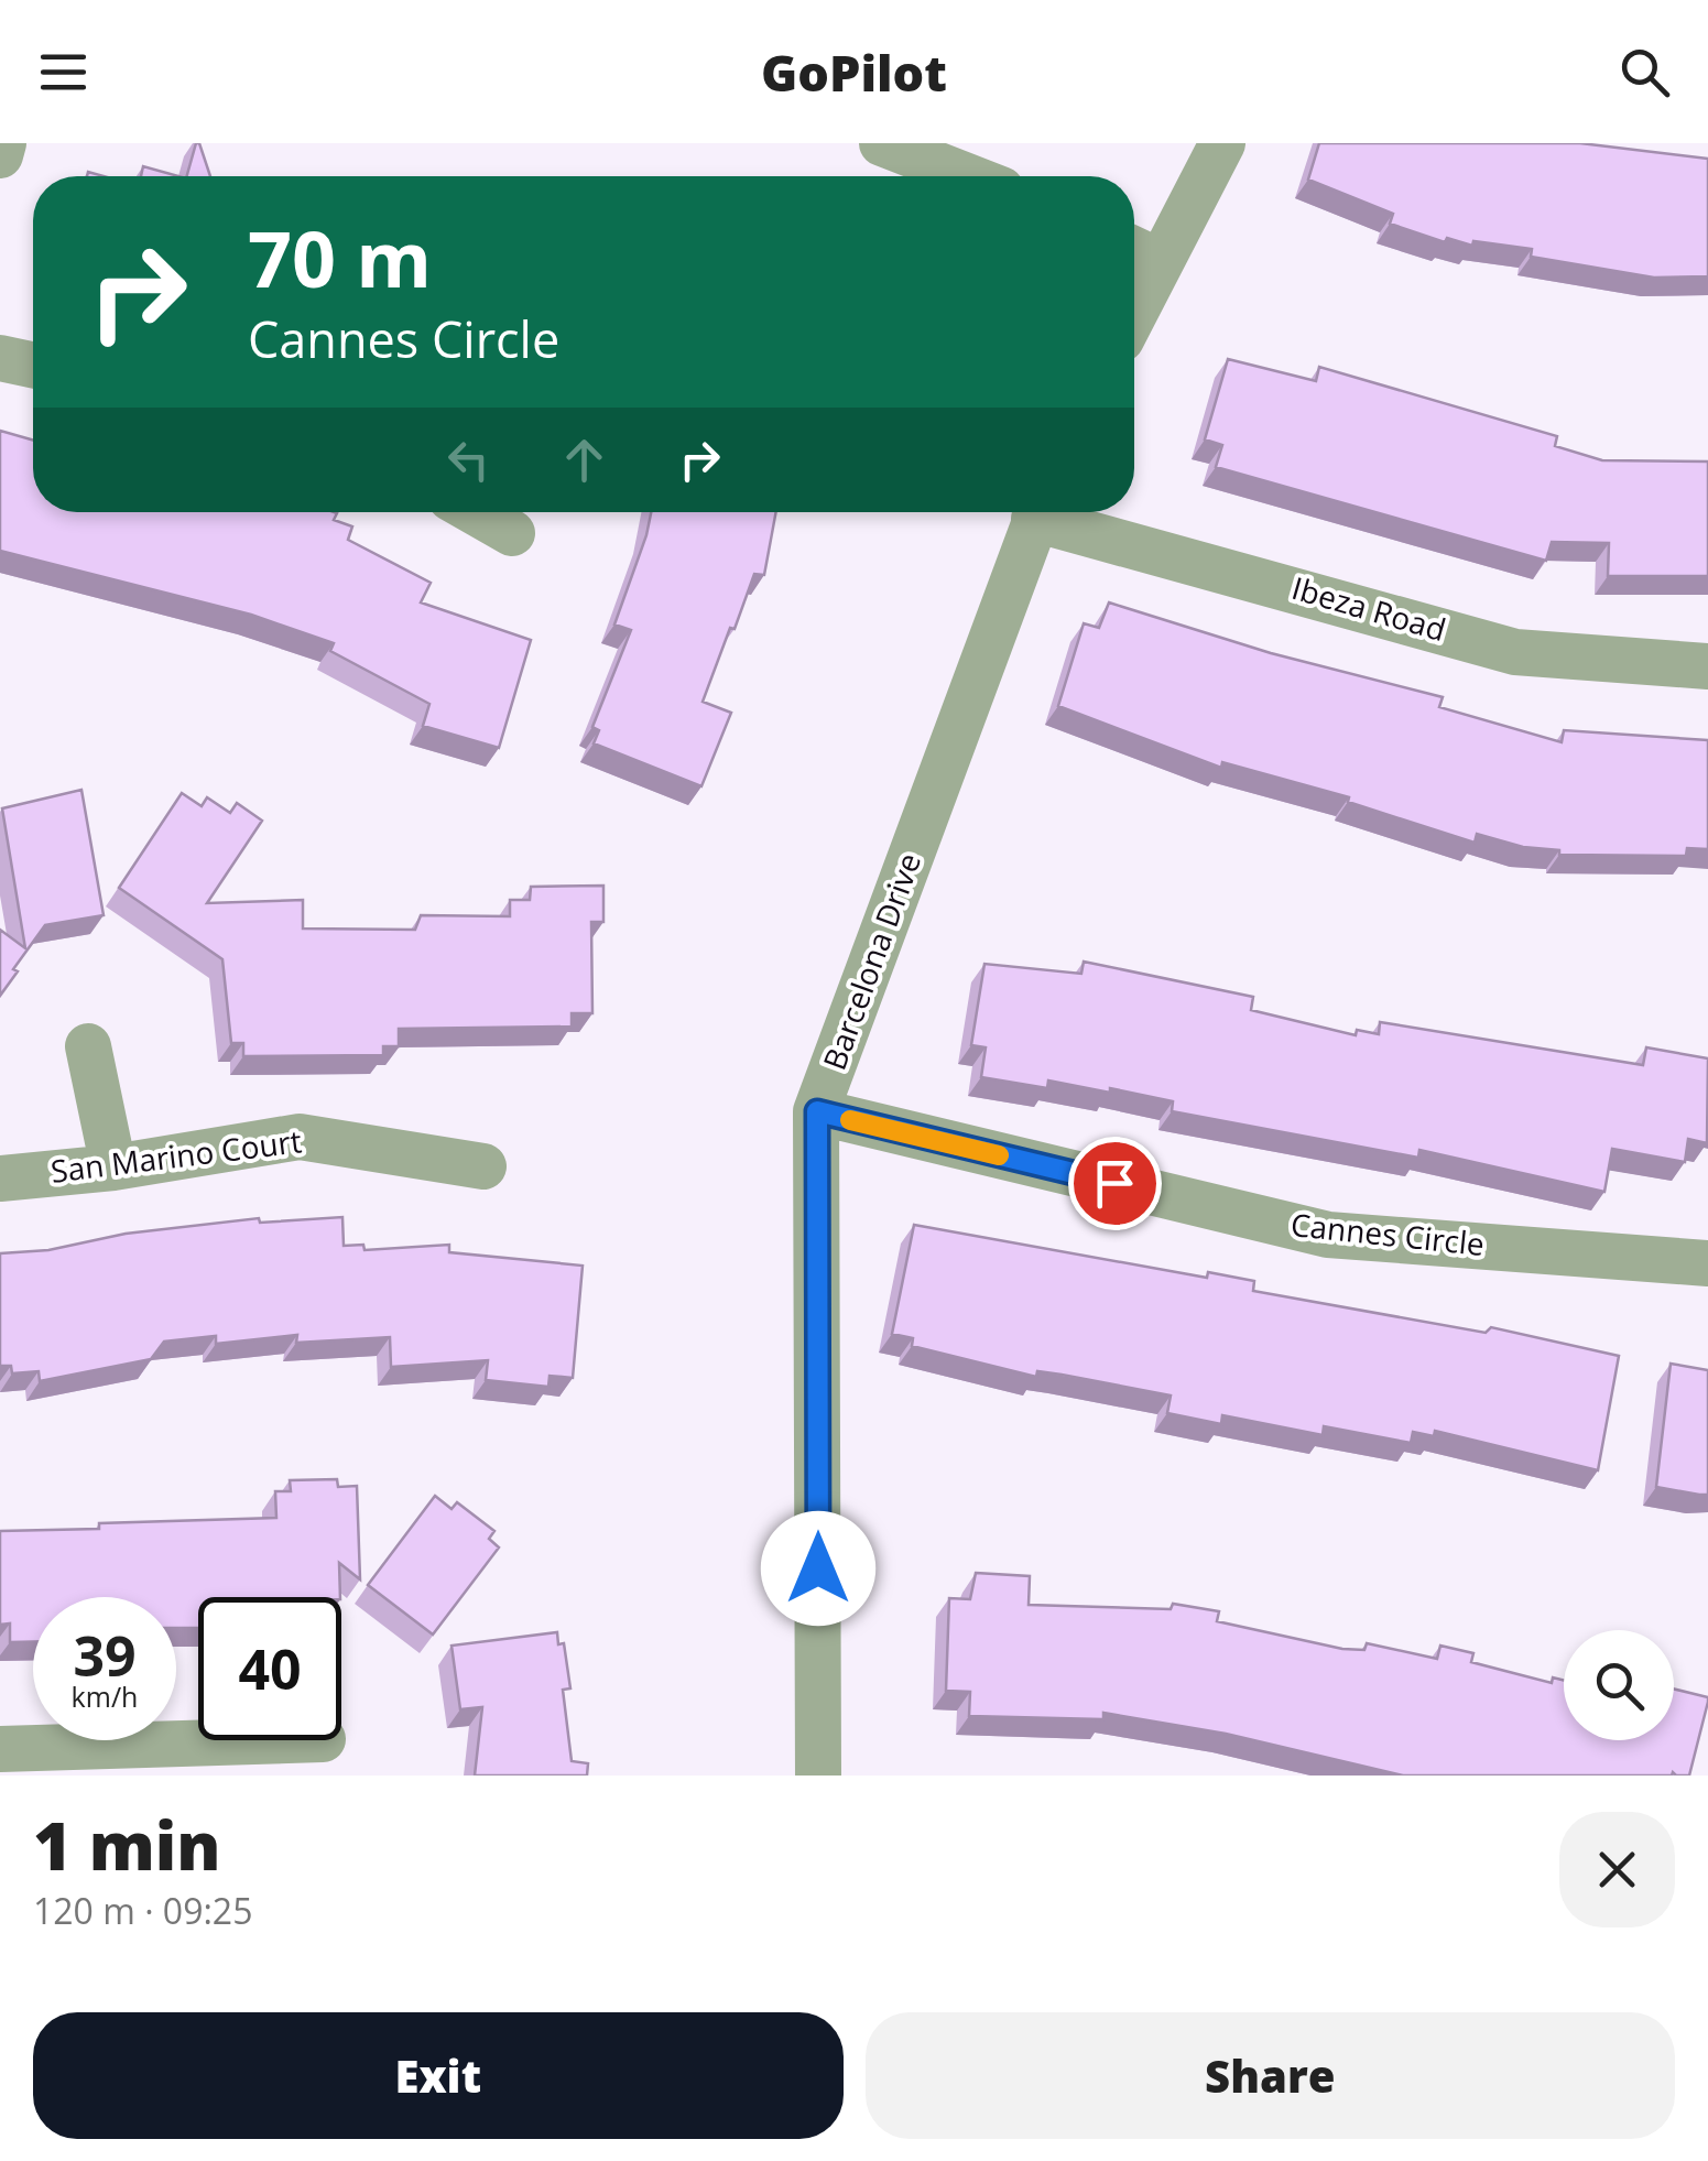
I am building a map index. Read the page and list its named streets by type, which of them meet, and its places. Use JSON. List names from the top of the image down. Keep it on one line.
{"streets":{"street":["Ibeza Road","Barcelona Drive","San Marino Court","Cannes Circle"]},"crossings":[["Barcelona Drive","Cannes Circle"]],"page":{"header":"GoPilot","turn":["70 m","Cannes Circle"],"speed":"39 km/h","limit":"40","heading":["1 min","120 m · 09:25"],"buttons":["Exit","Share"]}}
